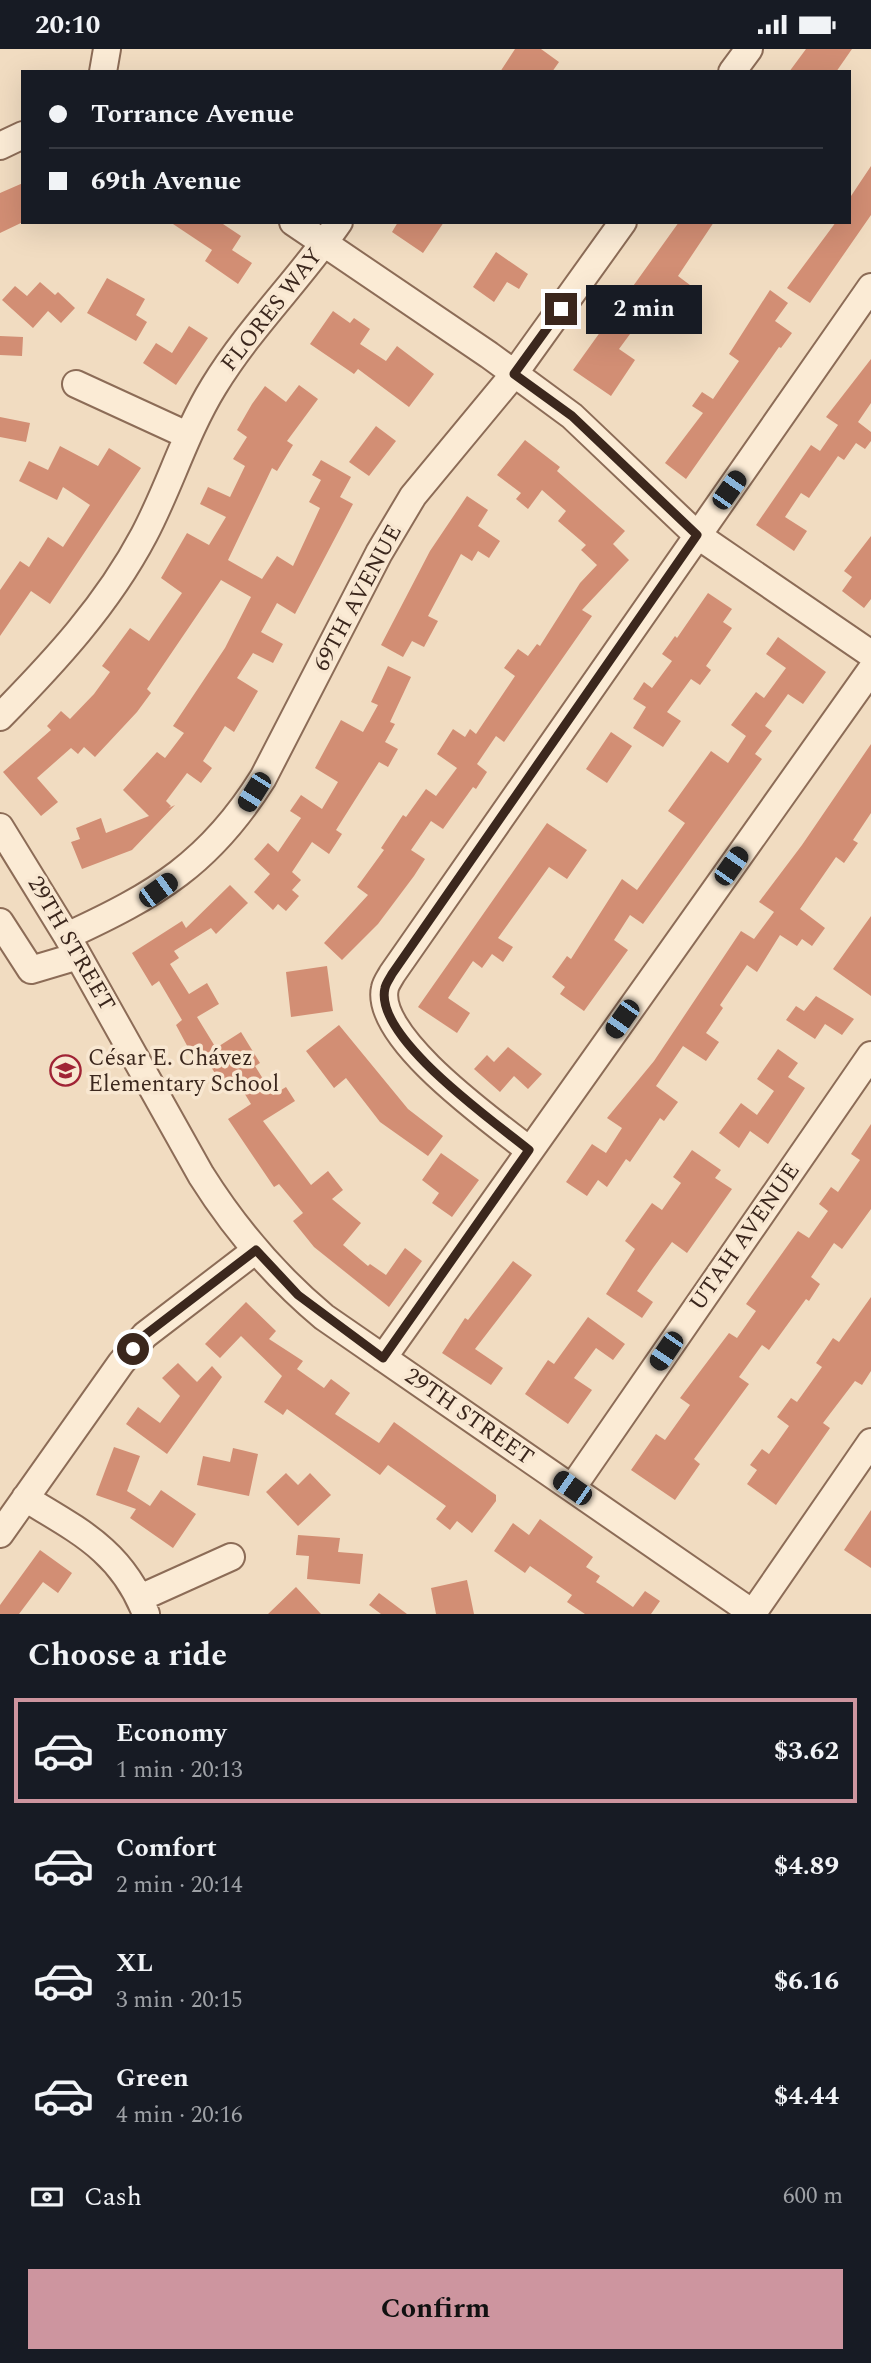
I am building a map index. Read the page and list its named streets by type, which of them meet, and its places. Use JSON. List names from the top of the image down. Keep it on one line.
{"streets":{"street":["FLORES WAY","69TH AVENUE","29TH STREET","UTAH AVENUE"]},"crossings":[["69TH AVENUE","29TH STREET"],["29TH STREET","UTAH AVENUE"]],"places":{"school or university":["César E. Chávez Elementary School"]},"page":{"status":"20:10","banner":["Torrance Avenue","69th Avenue"],"bubble":"2 min","heading":"Choose a ride","list":[{"name":"Economy","note":"1 min · 20:13","value":"$3.62"},{"name":"Comfort","note":"2 min · 20:14","value":"$4.89"},{"name":"XL","note":"3 min · 20:15","value":"$6.16"},{"name":"Green","note":"4 min · 20:16","value":"$4.44"}],"pay":["Cash","600 m"],"buttons":"Confirm"}}
